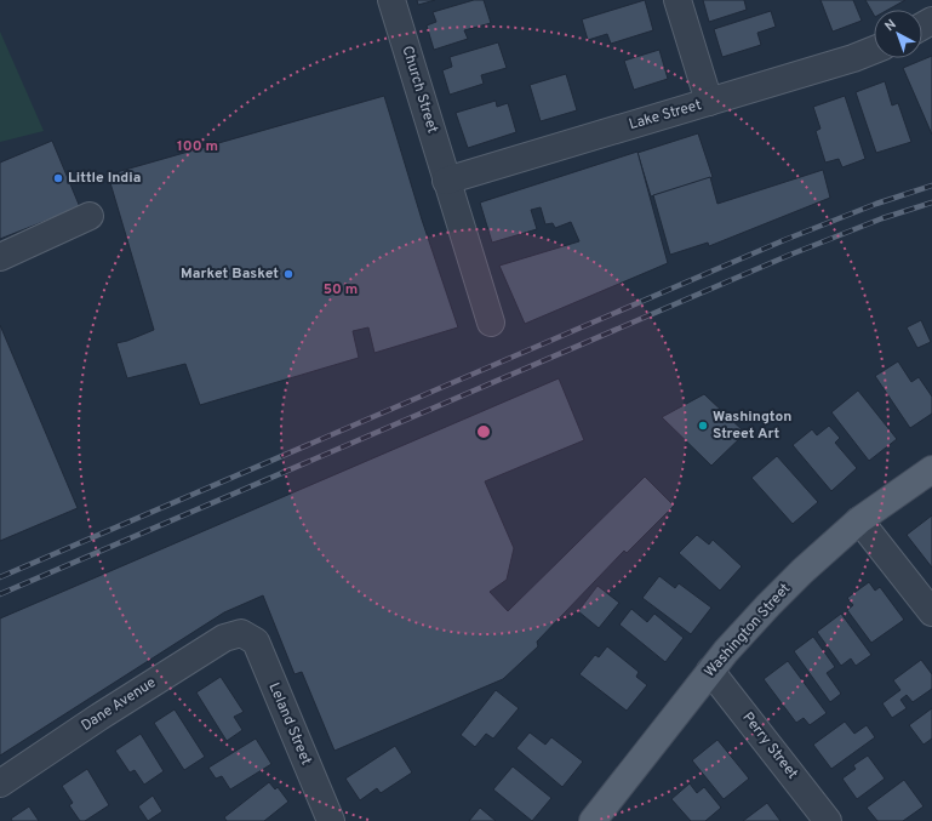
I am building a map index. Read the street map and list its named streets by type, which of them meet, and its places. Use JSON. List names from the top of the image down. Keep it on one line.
{"streets":{"main road":["Washington Street"],"street":["Church Street","Lake Street","Dane Avenue","Leland Street","Perry Street"]},"crossings":[["Church Street","Lake Street"],["Washington Street","Perry Street"],["Dane Avenue","Leland Street"]],"places":["Little India","Market Basket","Washington Street Art"],"north":"top left","rings":["100 m","50 m"]}
